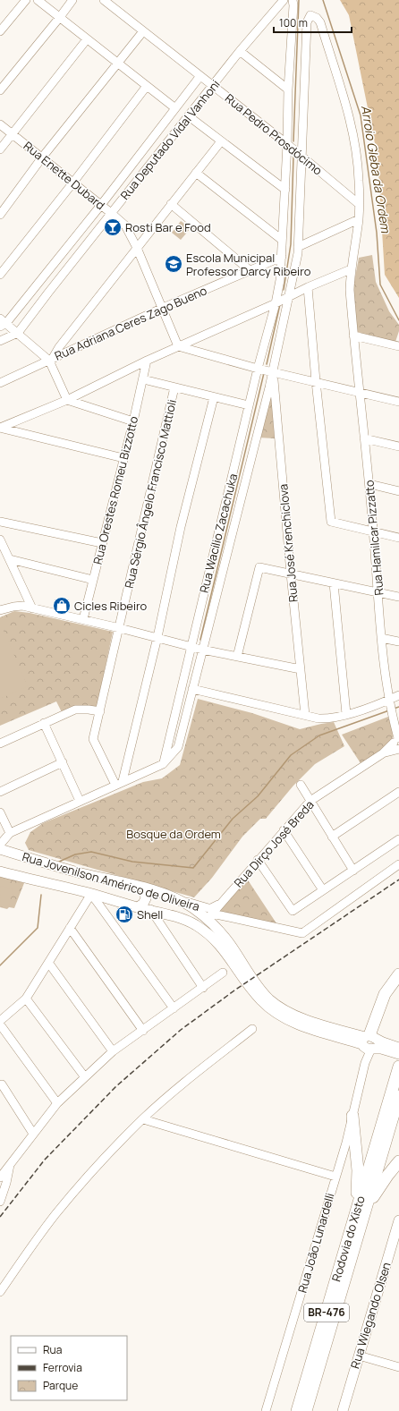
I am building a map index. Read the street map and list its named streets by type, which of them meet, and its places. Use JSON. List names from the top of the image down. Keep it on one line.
{"streets":{"highway":["Rodovia do Xisto","BR-476"],"main road":["Rua Jovenilson Américo de Oliveira","Rua Wiegando Olsen"],"street":["Rua Pedro Prosdócimo","Rua Deputado Vidal Vanhoni","Rua Enette Dubard","Rua Adriana Ceres Zago Bueno","Rua Orestes Romeu Bizzotto","Rua Sérgio Ângelo Francisco Mattioli","Rua Wacílio Zacachuka","Rua Hamilcar Pizzatto","Rua José Krenchiclova","Rua Dirço José Breda","Rua João Lunardelli"]},"crossings":[["Rua Pedro Prosdócimo","Rua Deputado Vidal Vanhoni"],["Rua Pedro Prosdócimo","Rua Wacílio Zacachuka"],["Rua Pedro Prosdócimo","Rua Hamilcar Pizzatto"],["Rua Deputado Vidal Vanhoni","Rua Enette Dubard"],["Rua Enette Dubard","Rua Adriana Ceres Zago Bueno"],["Rua Adriana Ceres Zago Bueno","Rua Wacílio Zacachuka"],["Rua Wacílio Zacachuka","Rua Hamilcar Pizzatto"],["Rua Wacílio Zacachuka","Rua José Krenchiclova"],["Rua Hamilcar Pizzatto","Rua Dirço José Breda"],["Rua Dirço José Breda","Rua Jovenilson Américo de Oliveira"],["Rua Jovenilson Américo de Oliveira","Rua João Lunardelli"]],"water":["Arroio Gleba da Ordem"],"parks":["Bosque da Ordem"],"places":{"bar":["Rosti Bar e Food"],"school or university":["Escola Municipal Professor Darcy Ribeiro"],"shop":["Cicles Ribeiro"],"fuel station":["Shell"]},"legend":["Rua","Ferrovia","Parque"],"scale_bar":"100 m"}
